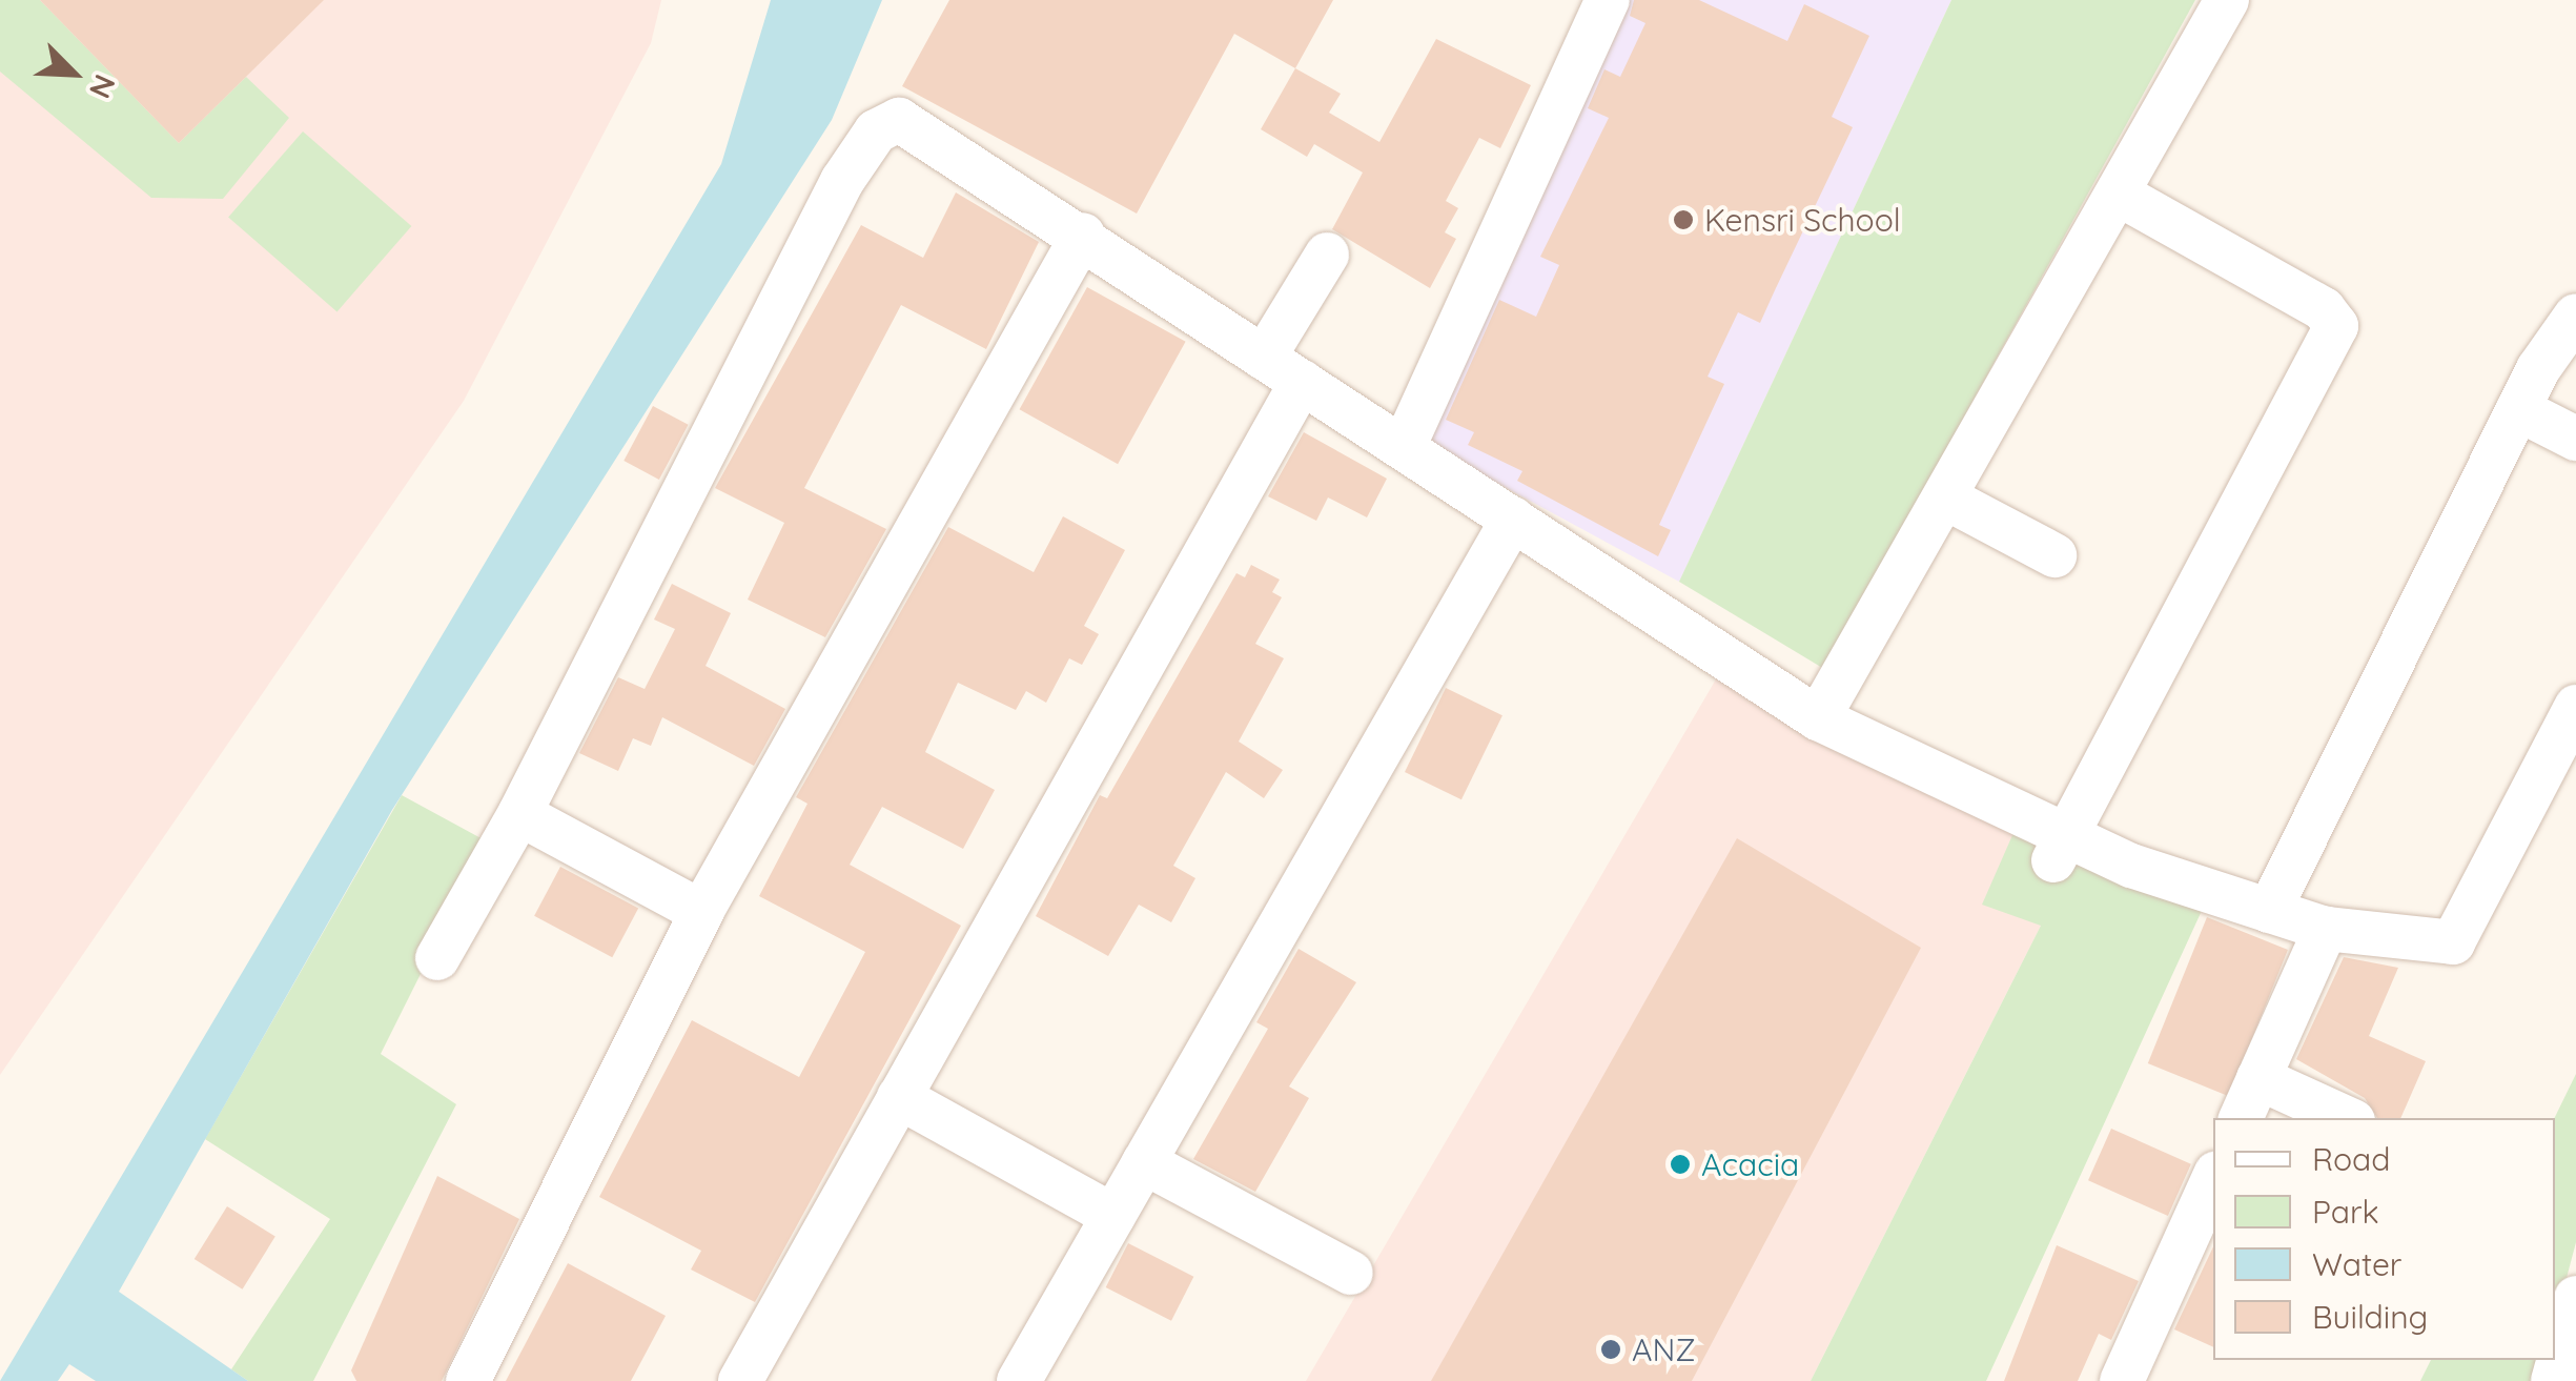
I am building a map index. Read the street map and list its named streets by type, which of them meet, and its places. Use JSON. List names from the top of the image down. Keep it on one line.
{"places":["Kensri School","Acacia","ANZ"],"legend":["Road","Park","Water","Building"],"north":"bottom right"}
